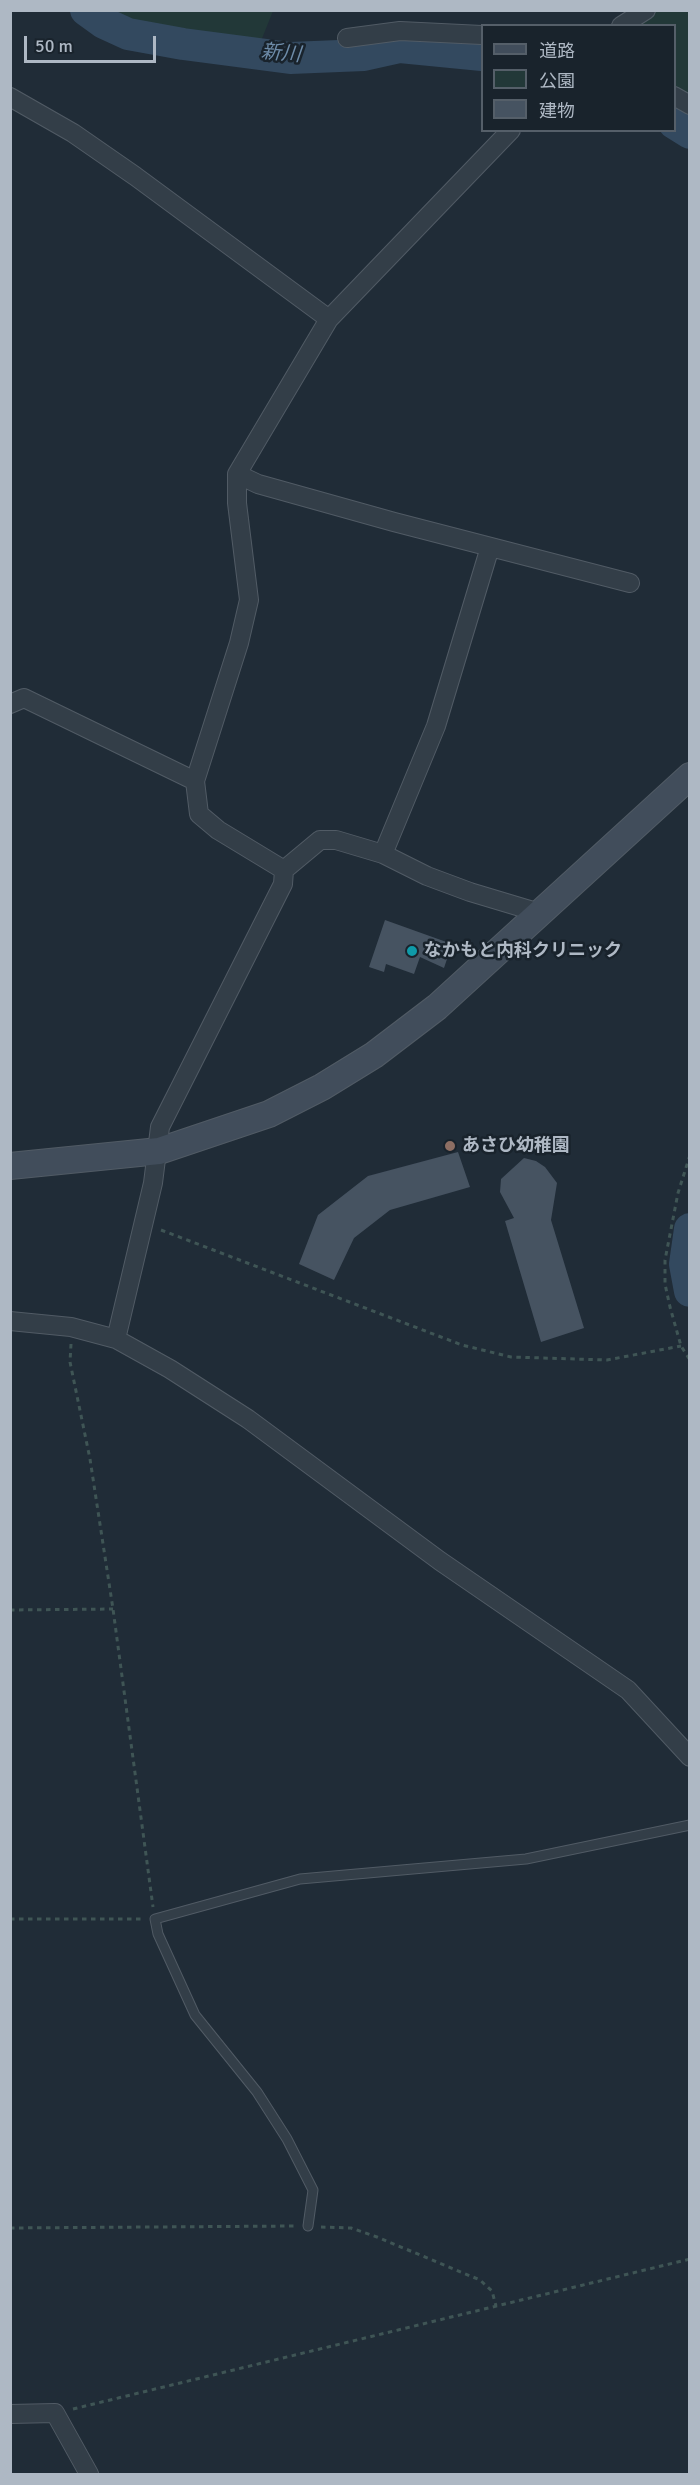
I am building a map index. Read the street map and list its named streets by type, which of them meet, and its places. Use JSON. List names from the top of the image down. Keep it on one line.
{"water":["新川"],"places":["なかもと内科クリニック","あさひ幼稚園"],"legend":["道路","公園","建物"],"scale_bar":"50 m"}
